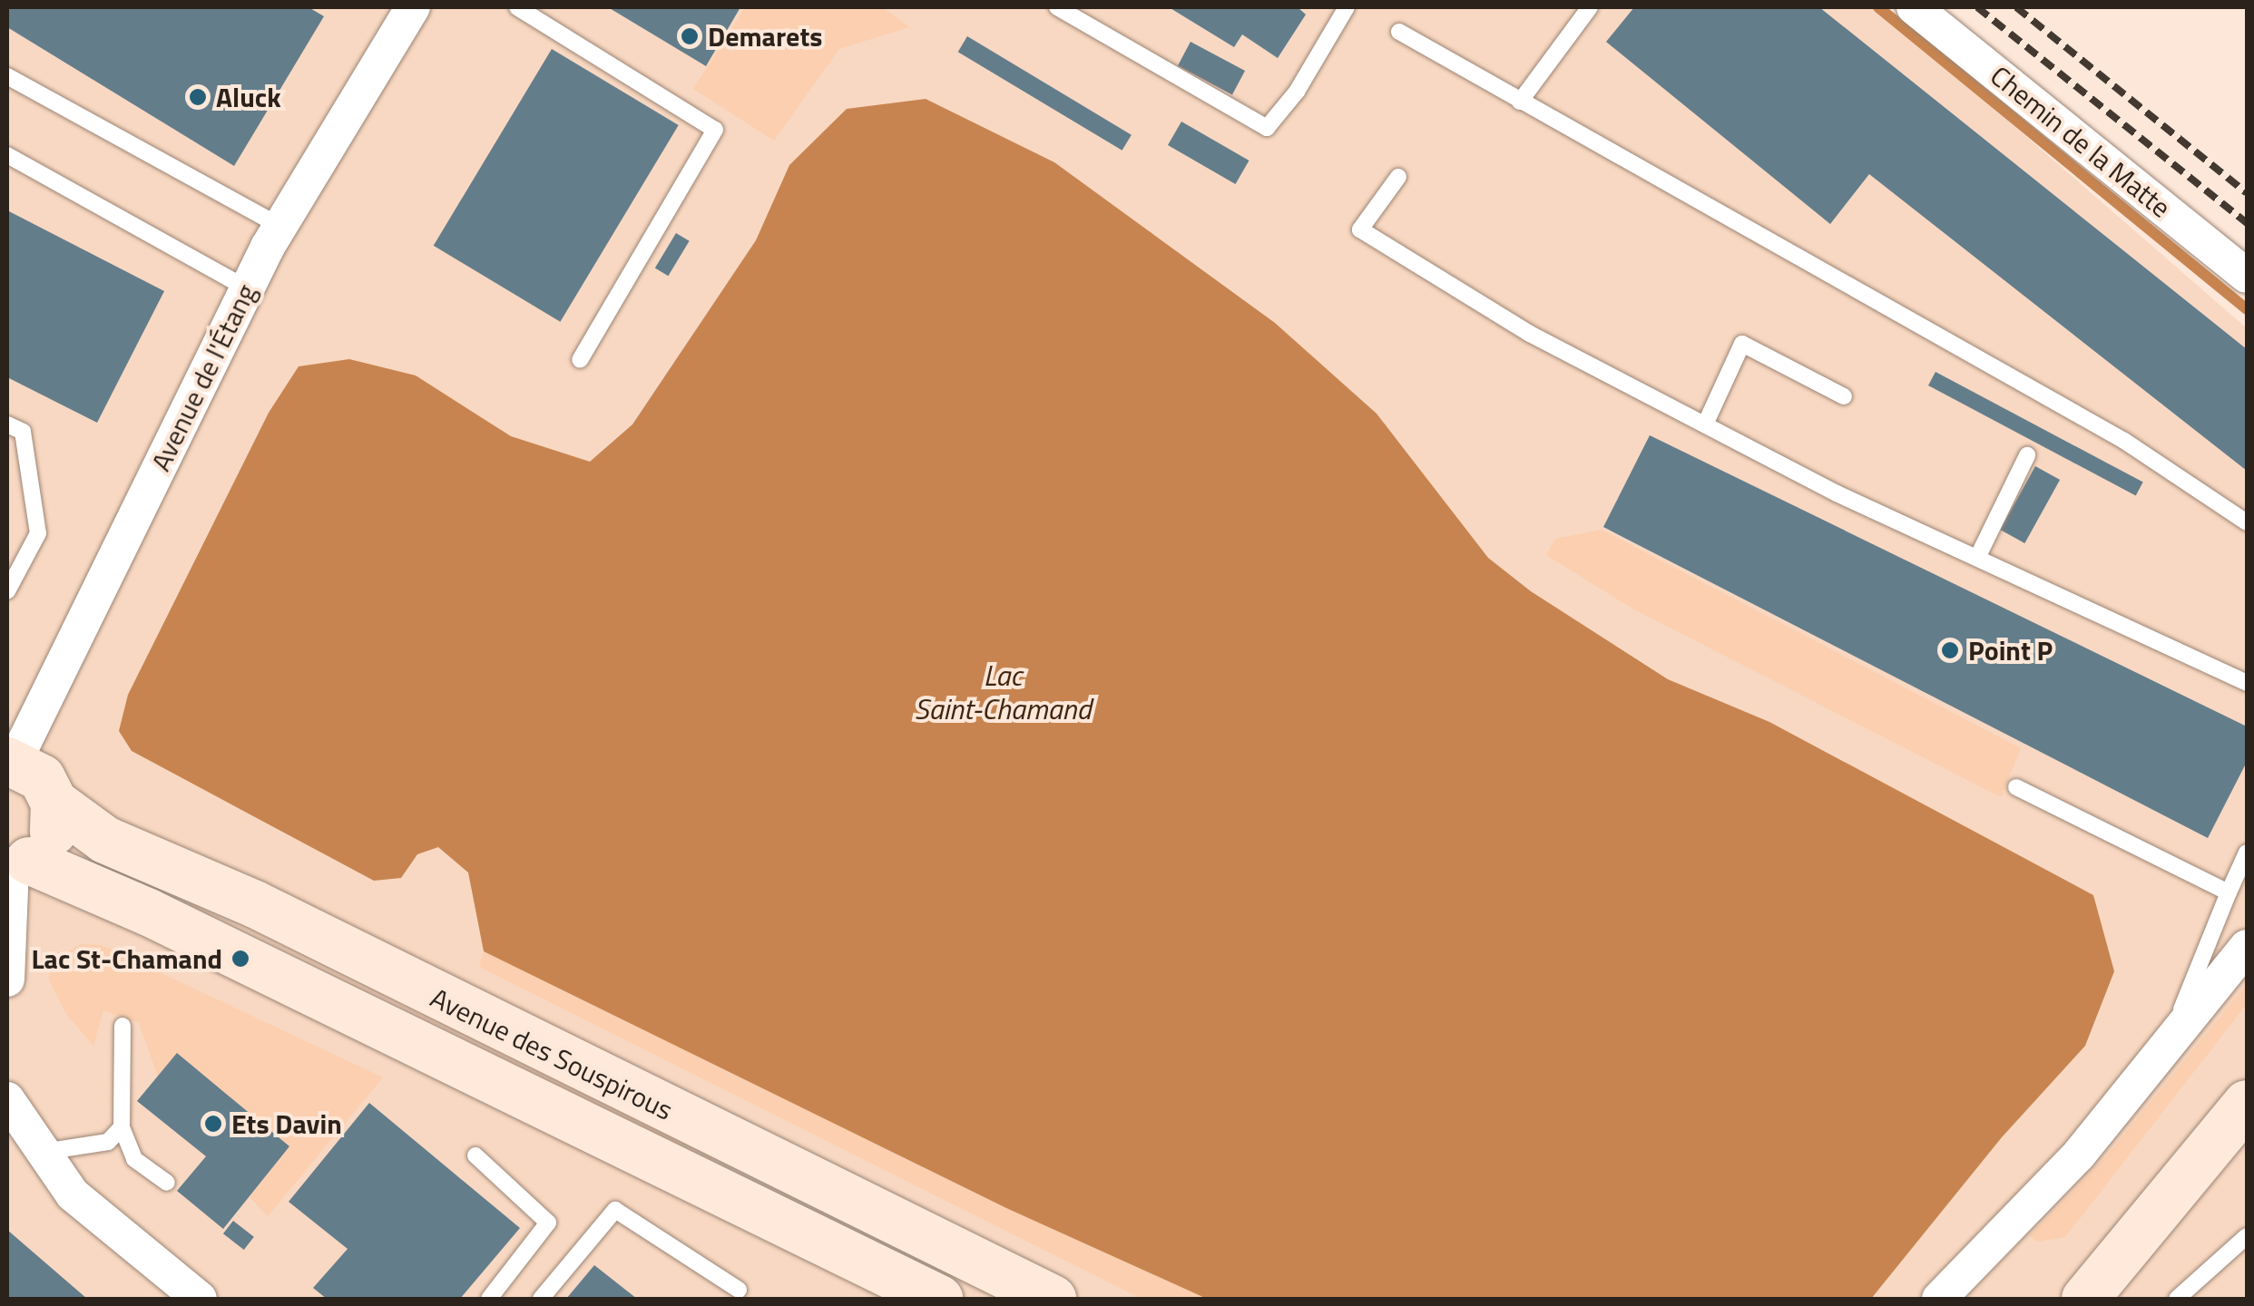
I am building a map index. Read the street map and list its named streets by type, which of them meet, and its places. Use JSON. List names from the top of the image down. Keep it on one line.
{"streets":{"main road":["Avenue des Souspirous"],"street":["Chemin de la Matte","Avenue de l'Étang"]},"crossings":[["Avenue de l'Étang","Avenue des Souspirous"]],"water":["Lac Saint-Chamand"],"places":["Demarets","Aluck","Point P","Lac St-Chamand","Ets Davin"]}
